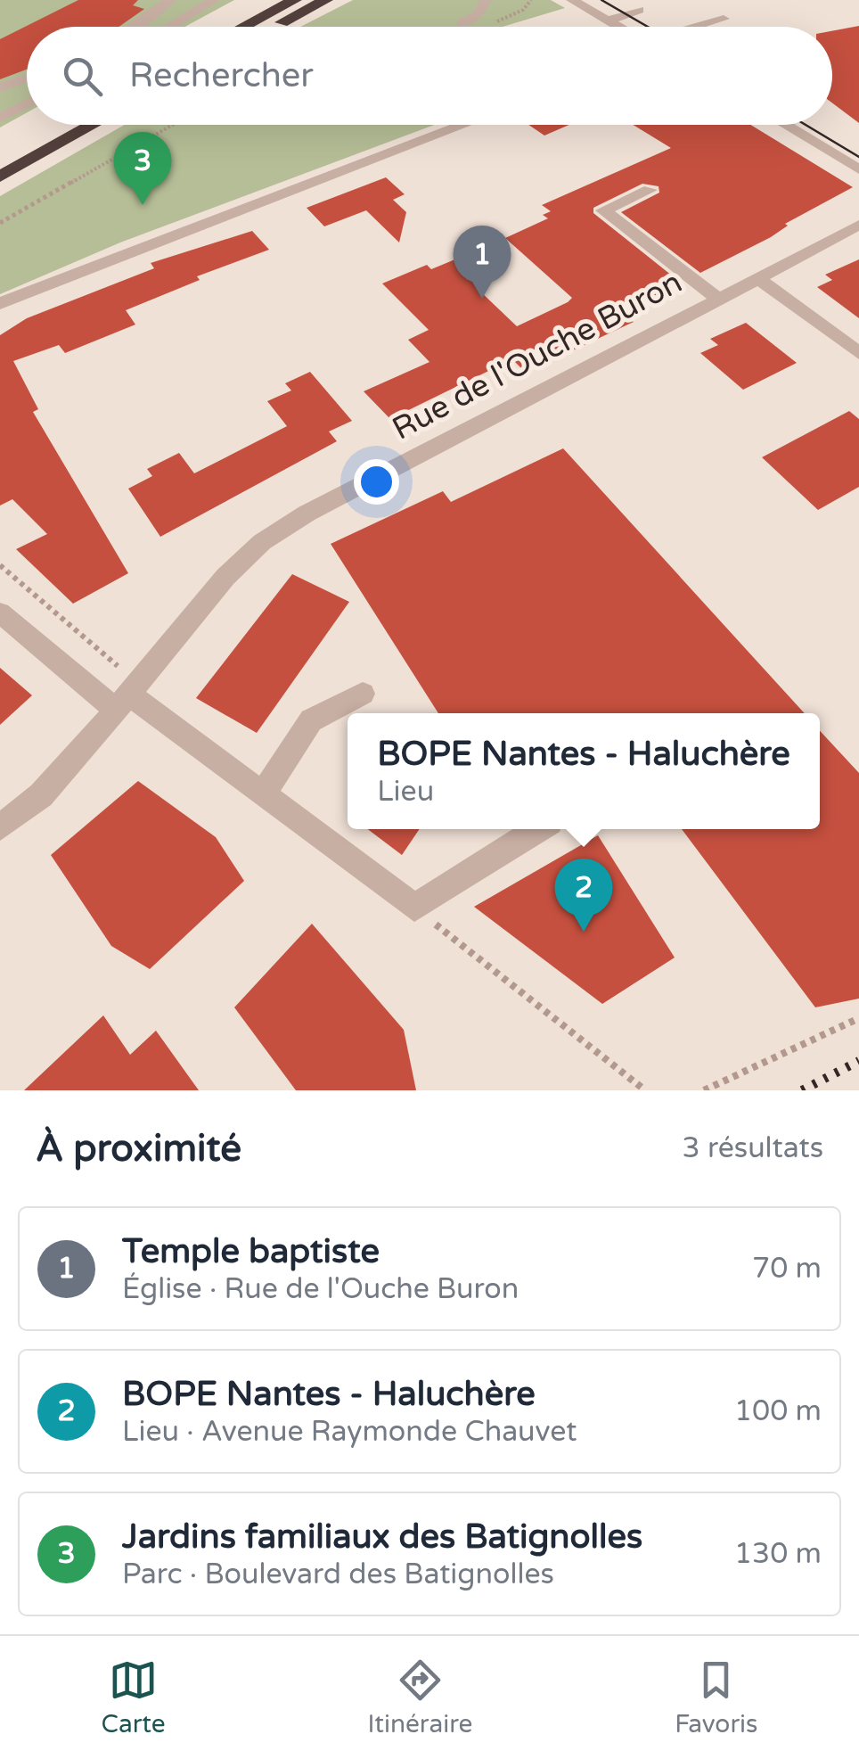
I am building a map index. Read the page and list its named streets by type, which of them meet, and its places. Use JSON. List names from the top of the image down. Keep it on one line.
{"streets":{"street":["Rue de l'Ouche Buron"]},"page":{"search":"Rechercher","pins":["3","1","2"],"popup":["BOPE Nantes - Haluchère","Lieu"],"heading":["À proximité","3 résultats"],"list":[{"mark":"1","name":"Temple baptiste","note":"Église · Rue de l'Ouche Buron","value":"70 m"},{"mark":"2","name":"BOPE Nantes - Haluchère","note":"Lieu · Avenue Raymonde Chauvet","value":"100 m"},{"mark":"3","name":"Jardins familiaux des Batignolles","note":"Parc · Boulevard des Batignolles","value":"130 m"}],"nav":["Carte","Itinéraire","Favoris"]}}
